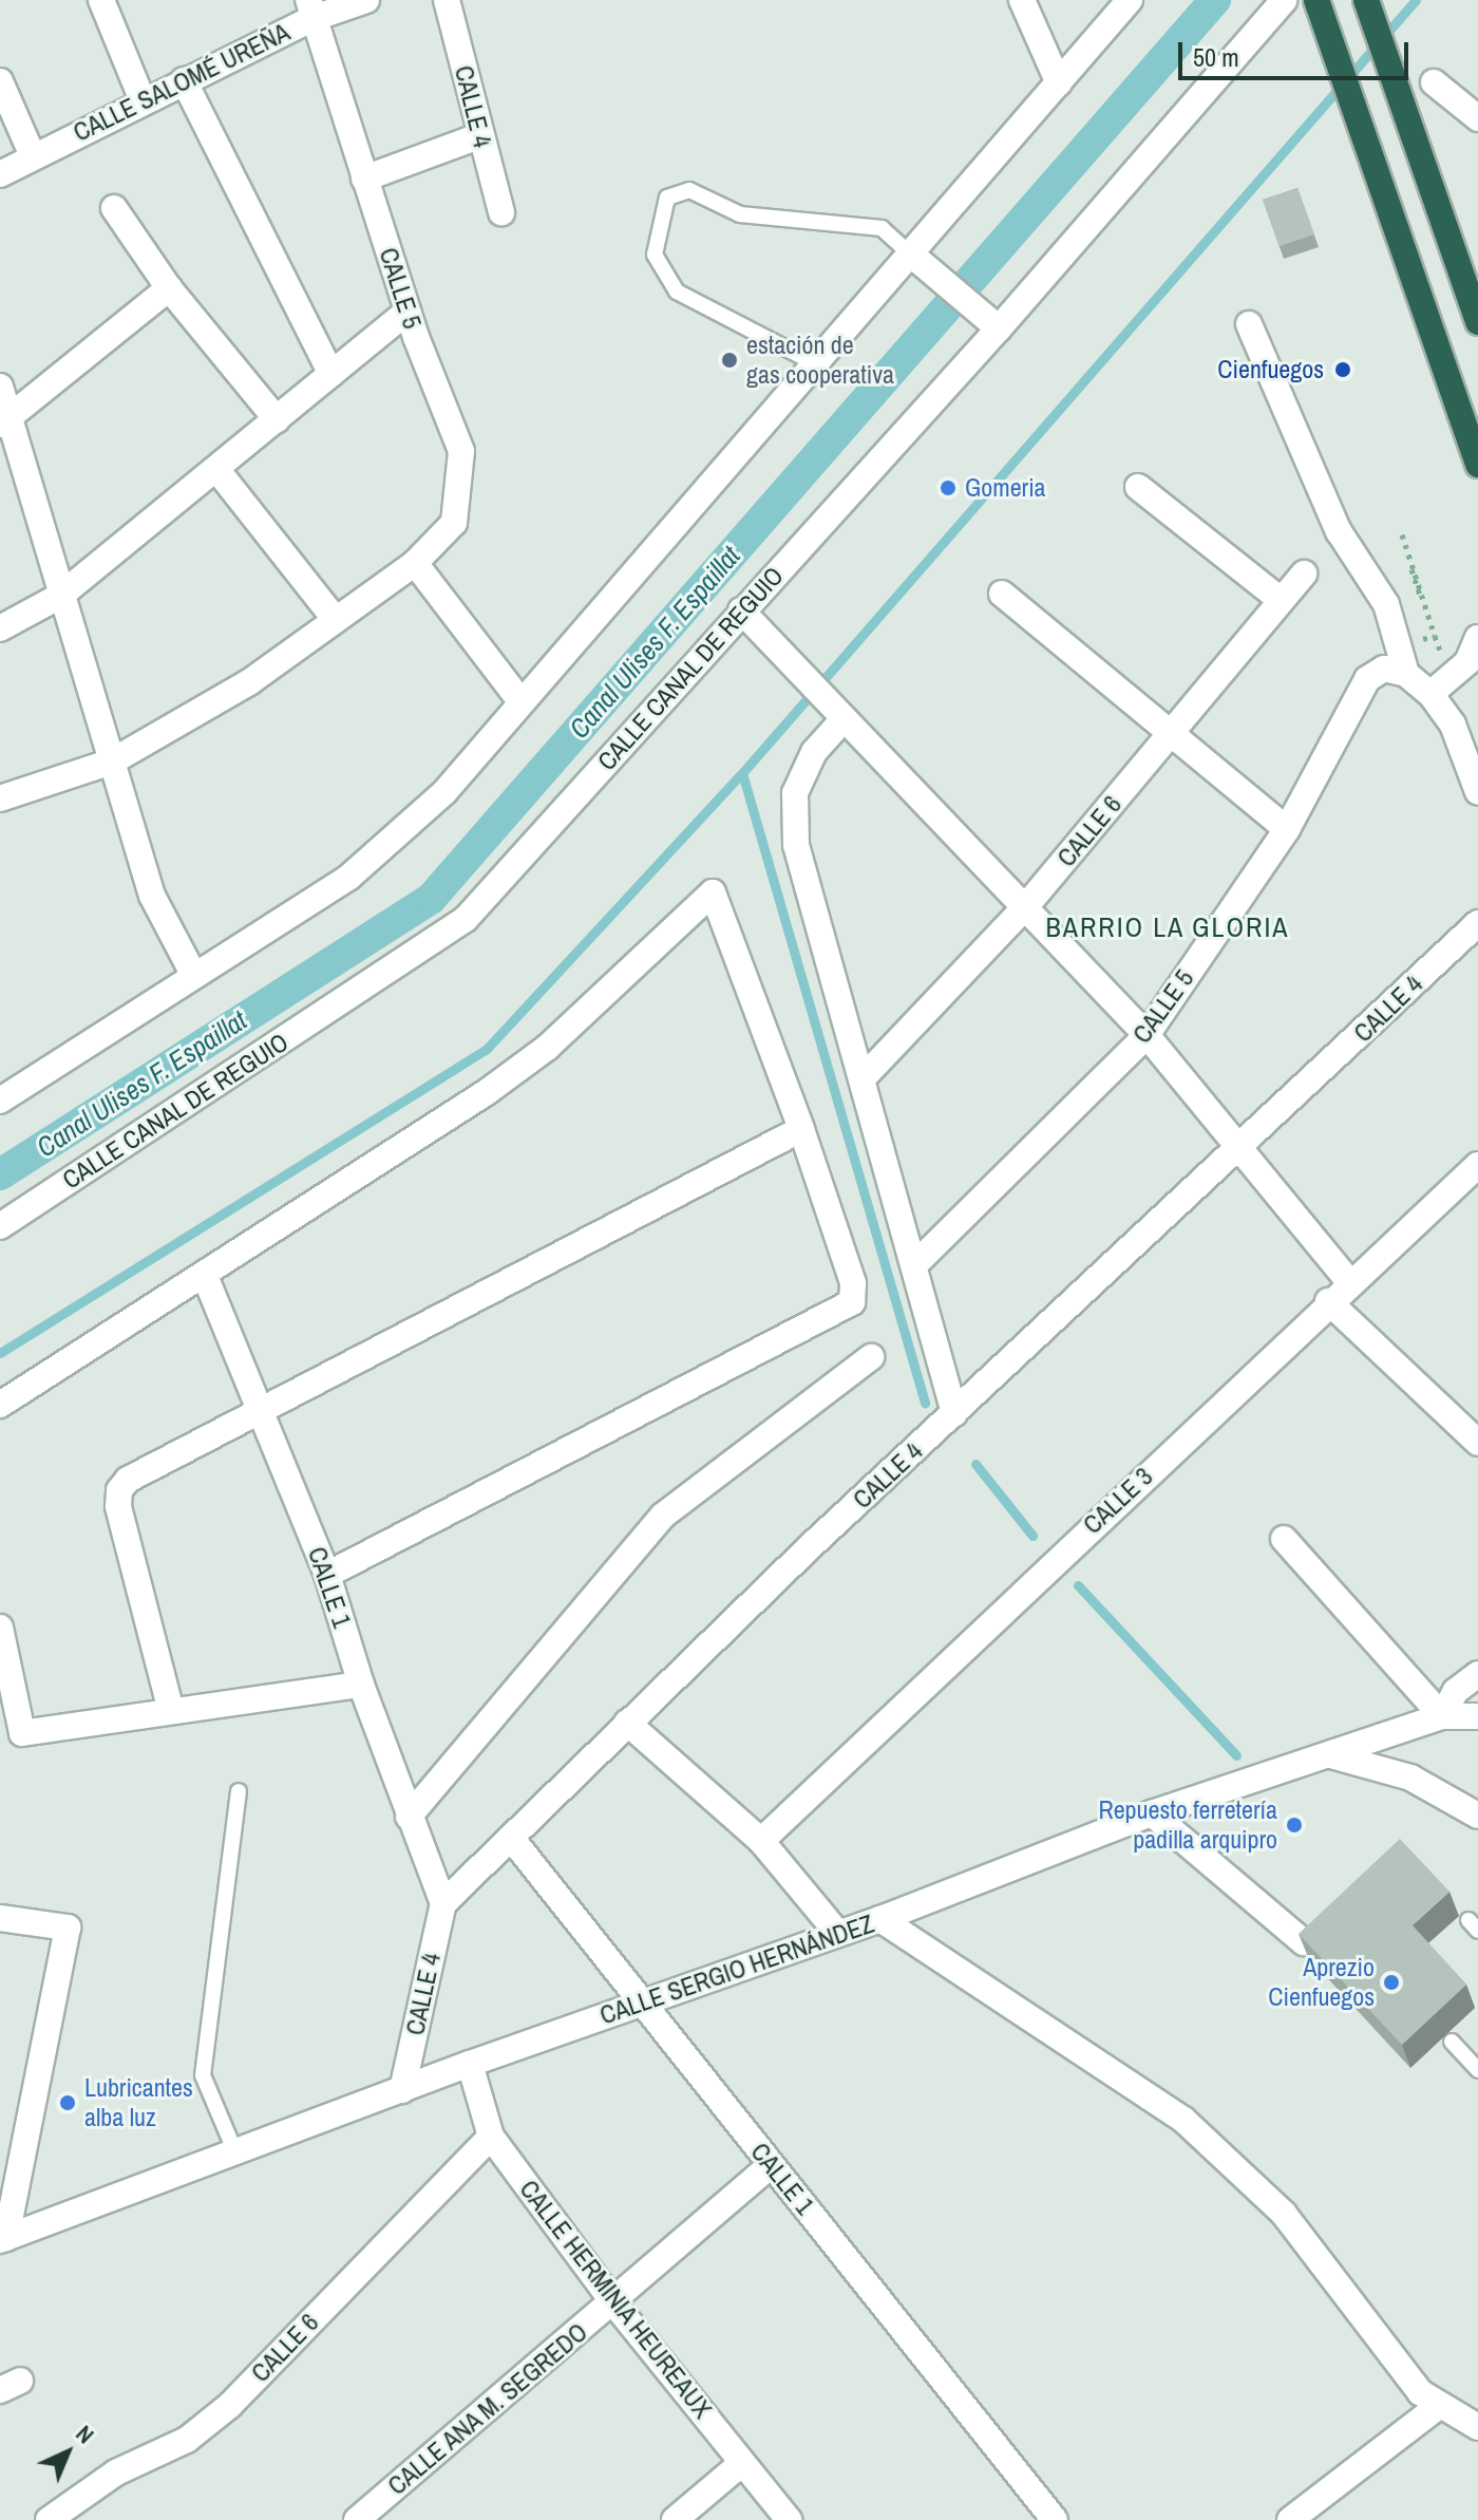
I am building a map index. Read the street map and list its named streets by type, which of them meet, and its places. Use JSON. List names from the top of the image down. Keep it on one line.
{"streets":{"street":["CALLE SALOMÉ UREÑA","CALLE 4","CALLE 5","CALLE CANAL DE REGUIO","CALLE 6","CALLE 3","CALLE 1","CALLE SERGIO HERNÁNDEZ","CALLE HERMINIA HEUREAUX","CALLE ANA M. SEGREDO"]},"crossings":[["CALLE SALOMÉ UREÑA","CALLE 5"],["CALLE 4","CALLE 1"],["CALLE 4","CALLE SERGIO HERNÁNDEZ"],["CALLE 6","CALLE HERMINIA HEUREAUX"],["CALLE 1","CALLE SERGIO HERNÁNDEZ"],["CALLE 1","CALLE ANA M. SEGREDO"],["CALLE SERGIO HERNÁNDEZ","CALLE HERMINIA HEUREAUX"],["CALLE HERMINIA HEUREAUX","CALLE ANA M. SEGREDO"]],"districts":["BARRIO LA GLORIA"],"water":["Canal Ulises F. Espaillat"],"places":["estación de gas cooperativa","Cienfuegos","Gomeria","Repuesto ferretería padilla arquipro","Aprezio Cienfuegos","Lubricantes alba luz"],"scale_bar":"50 m","north":"top right"}
